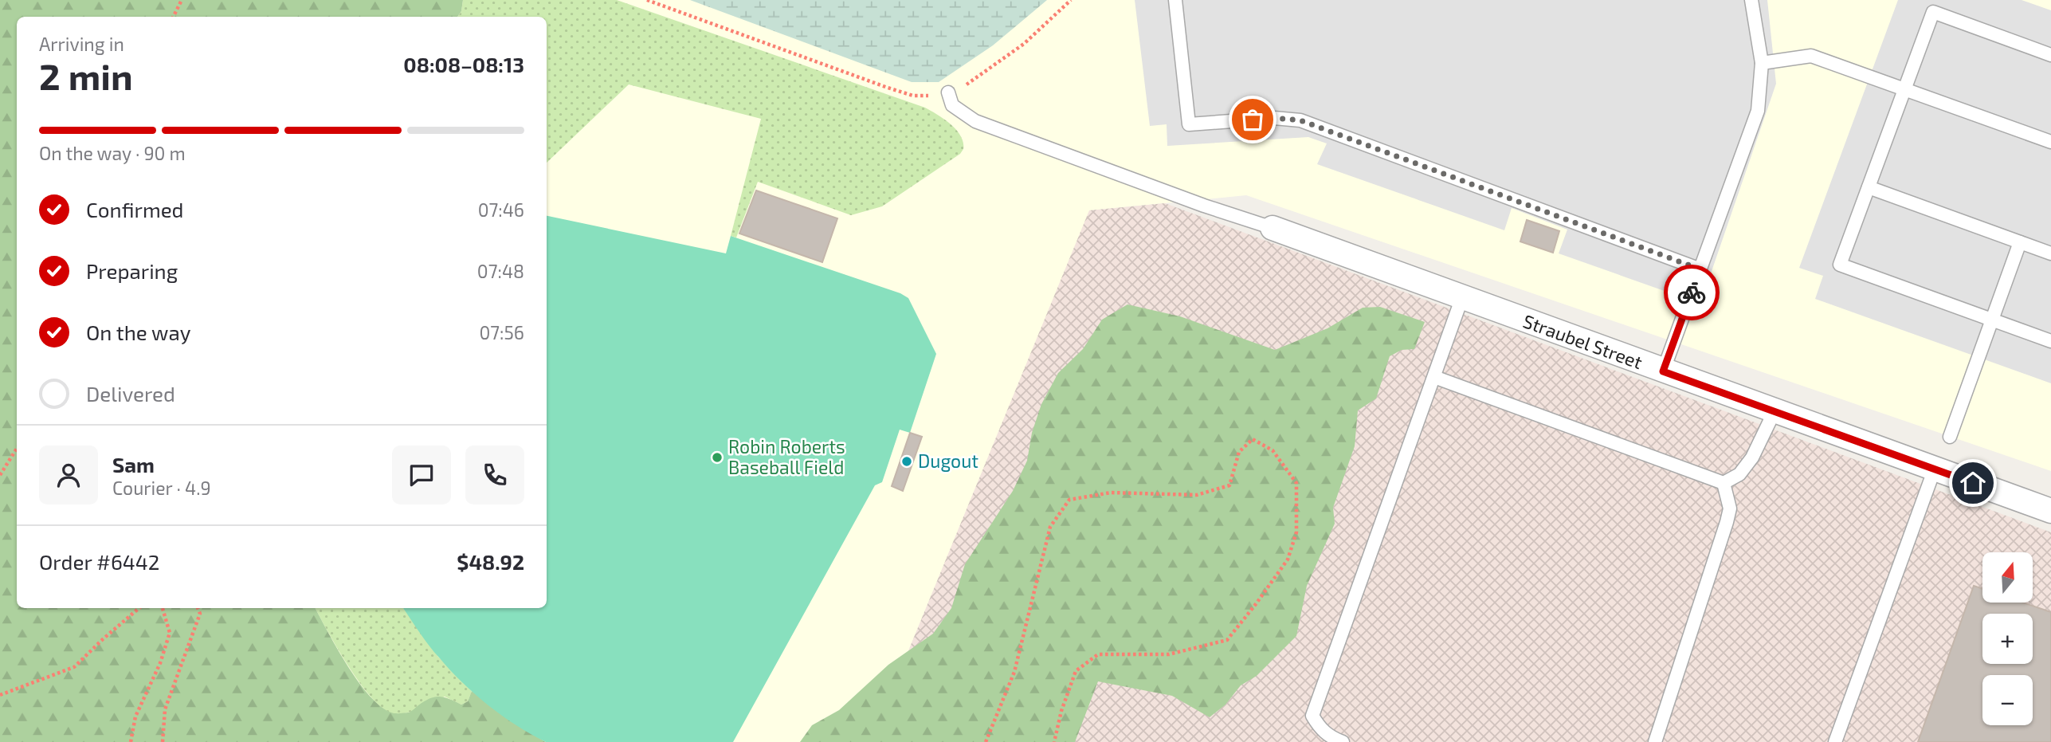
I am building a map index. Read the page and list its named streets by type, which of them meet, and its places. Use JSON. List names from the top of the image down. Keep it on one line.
{"streets":{"street":["Straubel Street"]},"places":["Robin Roberts Baseball Field","Dugout"],"north":"top","page":{"heading":["2 min","Arriving in","08:08–08:13"],"panel":["Sam","Courier · 4.9","Order #6442","$48.92"],"bar":"On the way · 90 m","list":[["Confirmed","07:46"],["Preparing","07:48"],["On the way","07:56"],"Delivered"],"map_buttons":["+","−"]}}
